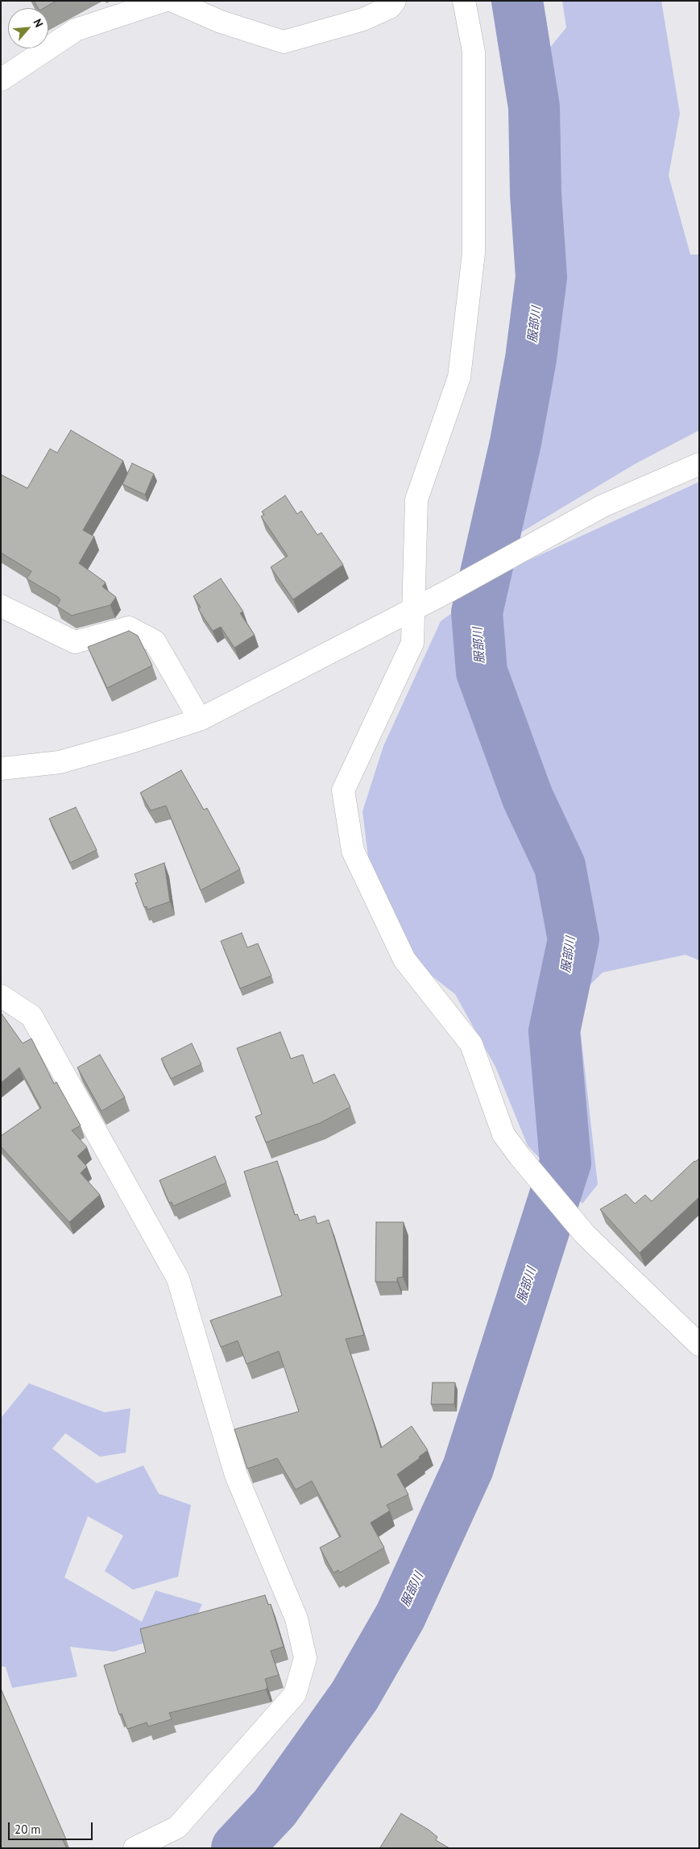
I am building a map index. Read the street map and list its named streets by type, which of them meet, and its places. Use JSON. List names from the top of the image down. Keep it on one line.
{"water":["服部川"],"scale_bar":"20 m","north":"top right"}
